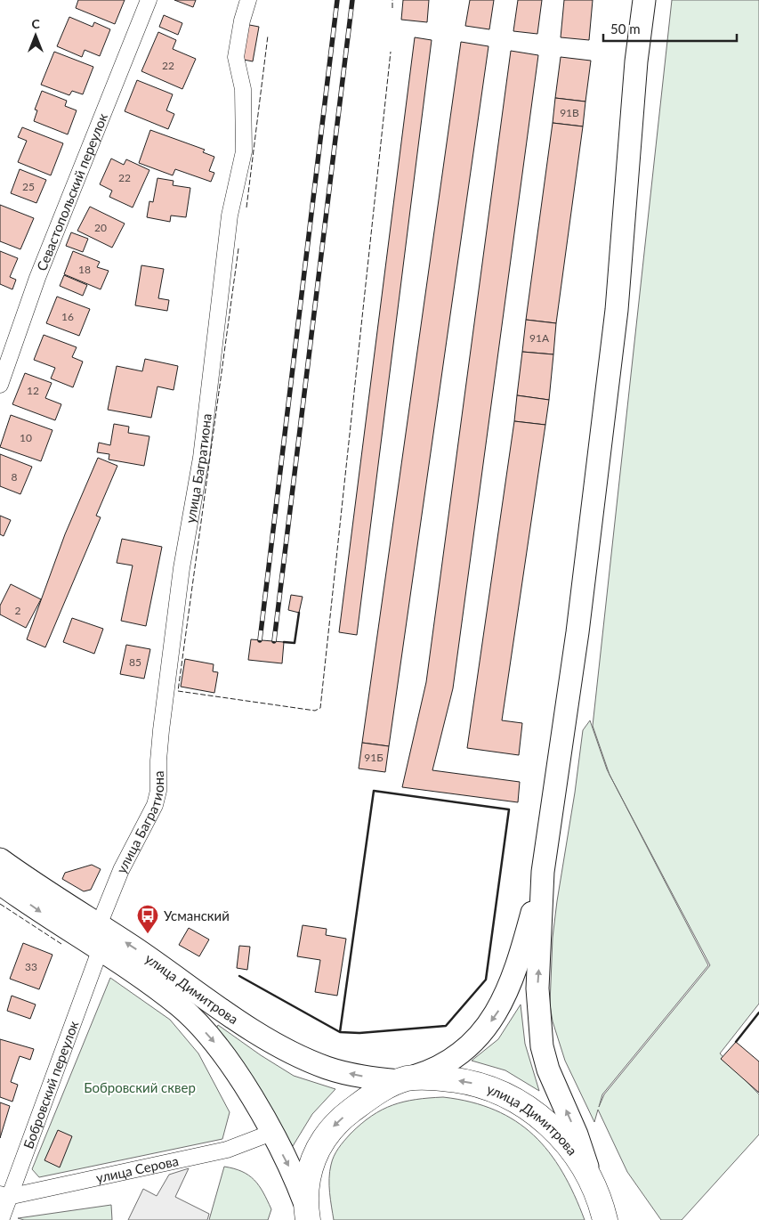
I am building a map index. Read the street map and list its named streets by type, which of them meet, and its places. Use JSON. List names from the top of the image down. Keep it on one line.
{"streets":{"main road":["улица Димитрова"],"street":["Севастопольский переулок","улица Багратиона","Бобровский переулок","улица Серова"]},"crossings":[["улица Багратиона","улица Димитрова"],["улица Димитрова","Бобровский переулок"],["улица Димитрова","улица Серова"],["Бобровский переулок","улица Серова"]],"parks":["Бобровский сквер"],"places":{"bus stop":["Усманский"]},"house_numbers":["22","91В","22","25","20","18","16","91А","12","10","8","2","85","91Б","33"],"scale_bar":"50 m","north":"top"}
